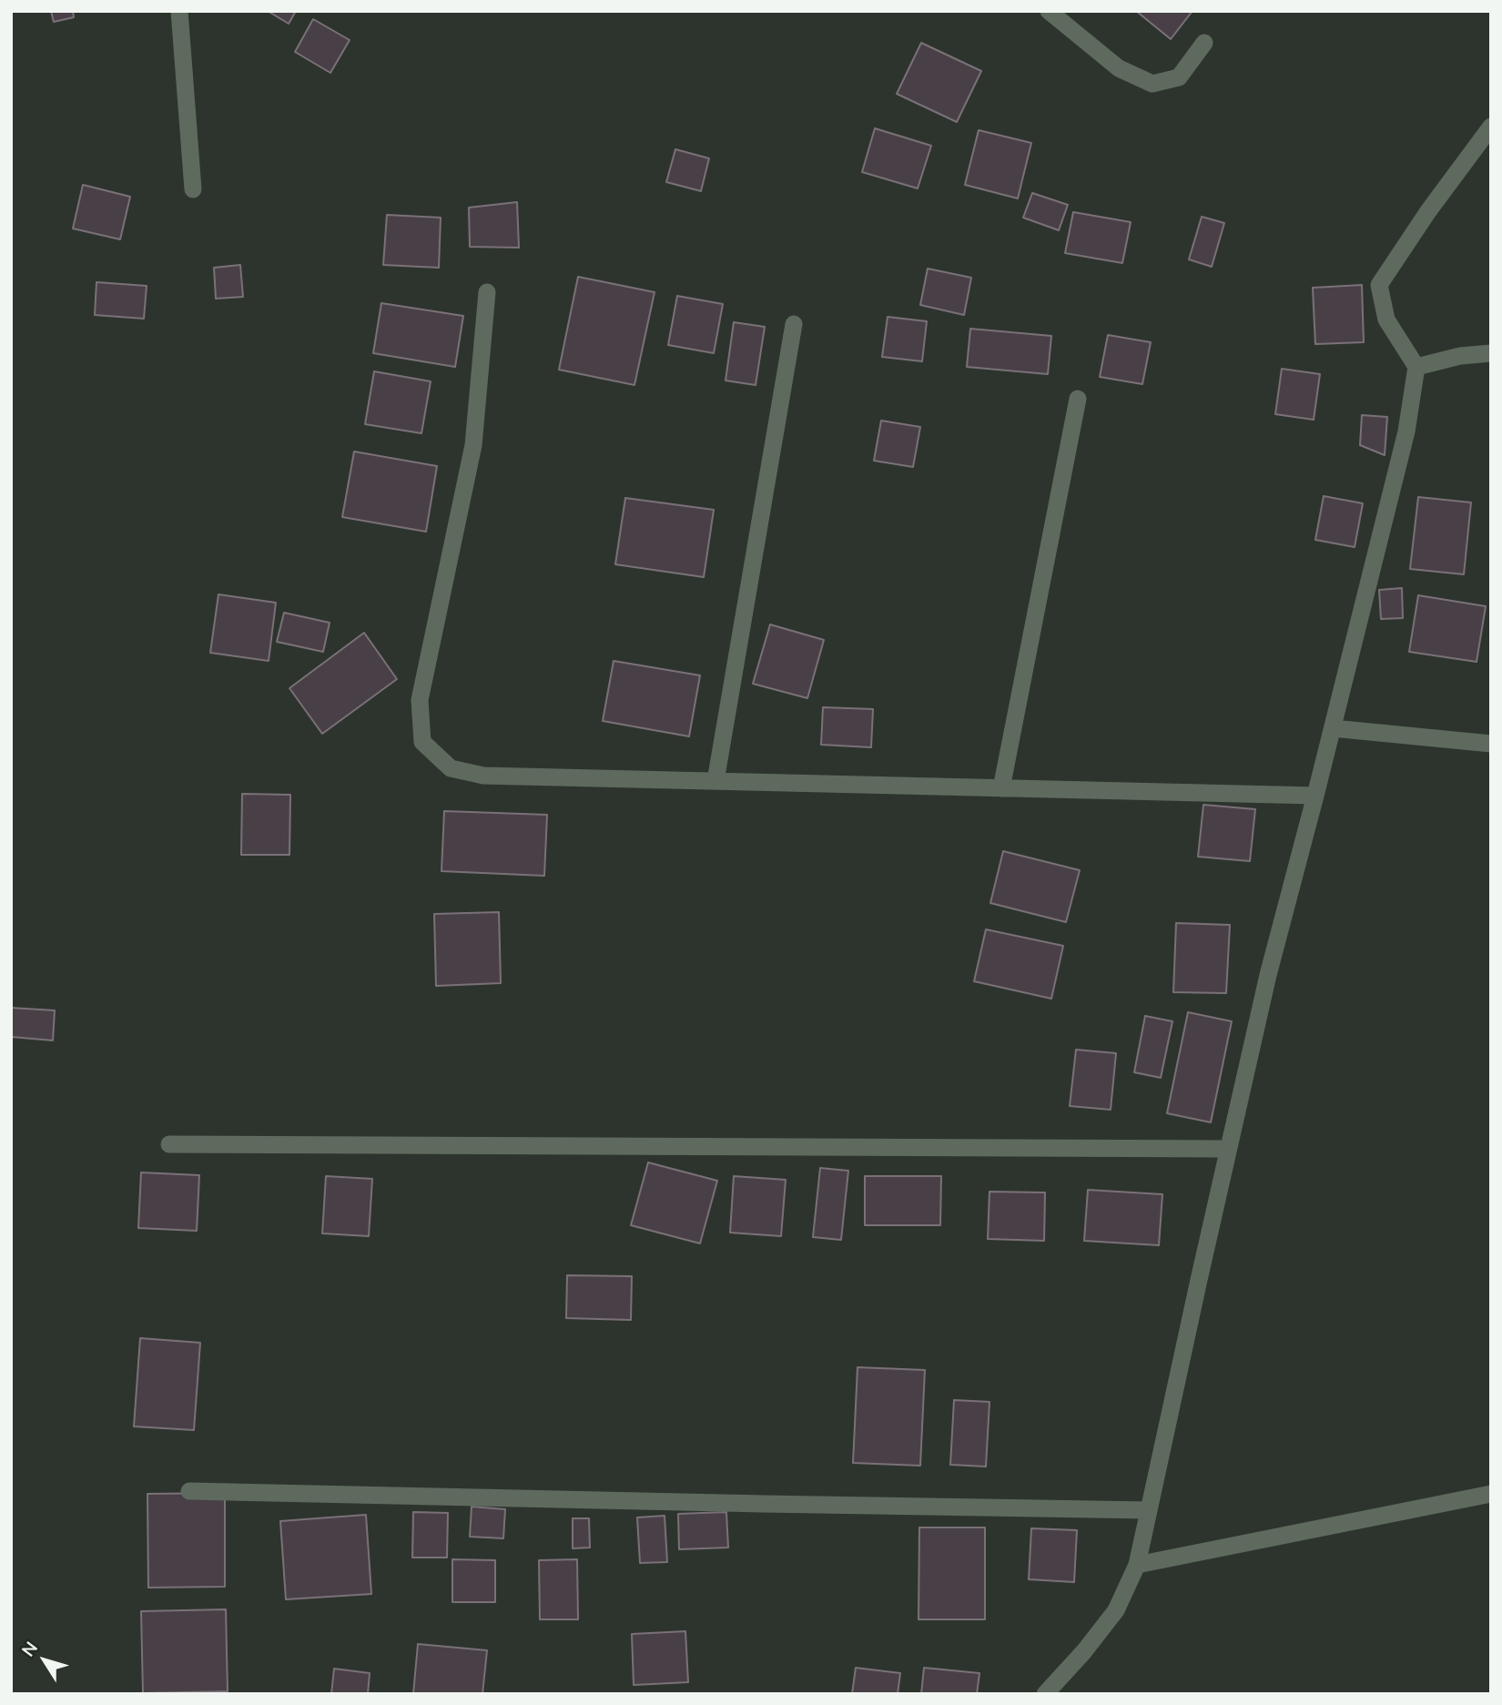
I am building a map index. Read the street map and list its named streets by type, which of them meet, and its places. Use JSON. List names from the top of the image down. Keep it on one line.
{"north":"top left"}
